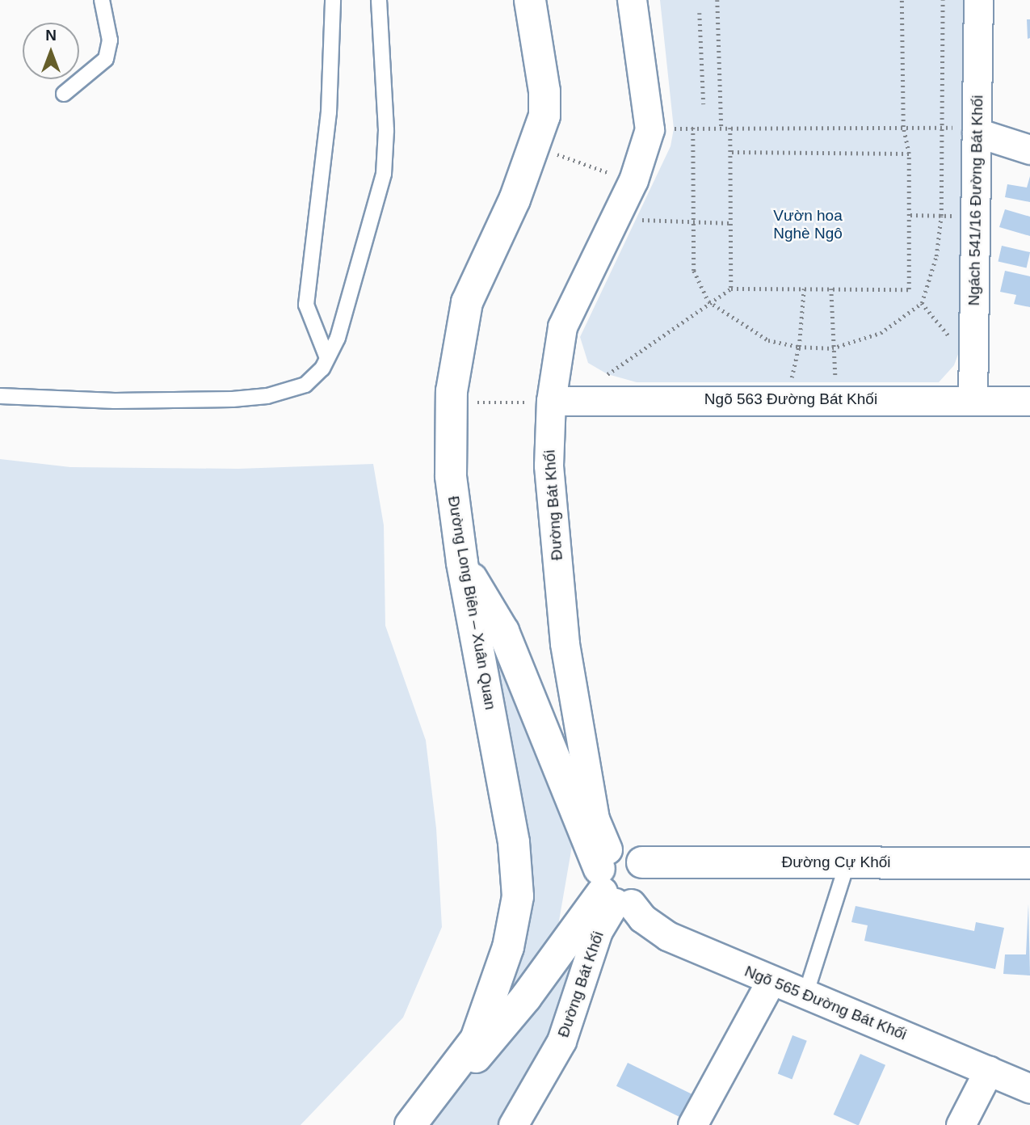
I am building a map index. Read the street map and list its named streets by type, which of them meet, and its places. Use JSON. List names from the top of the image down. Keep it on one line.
{"streets":{"main road":["Đường Long Biên – Xuân Quan","Đường Cự Khối"],"street":["Ngách 541/16 Đường Bát Khối","Ngõ 563 Đường Bát Khối","Đường Bát Khối","Ngõ 565 Đường Bát Khối"]},"crossings":[["Ngách 541/16 Đường Bát Khối","Ngõ 563 Đường Bát Khối"],["Ngõ 563 Đường Bát Khối","Đường Bát Khối"],["Đường Bát Khối","Ngõ 565 Đường Bát Khối"]],"parks":["Vườn hoa Nghè Ngô"],"north":"top"}
